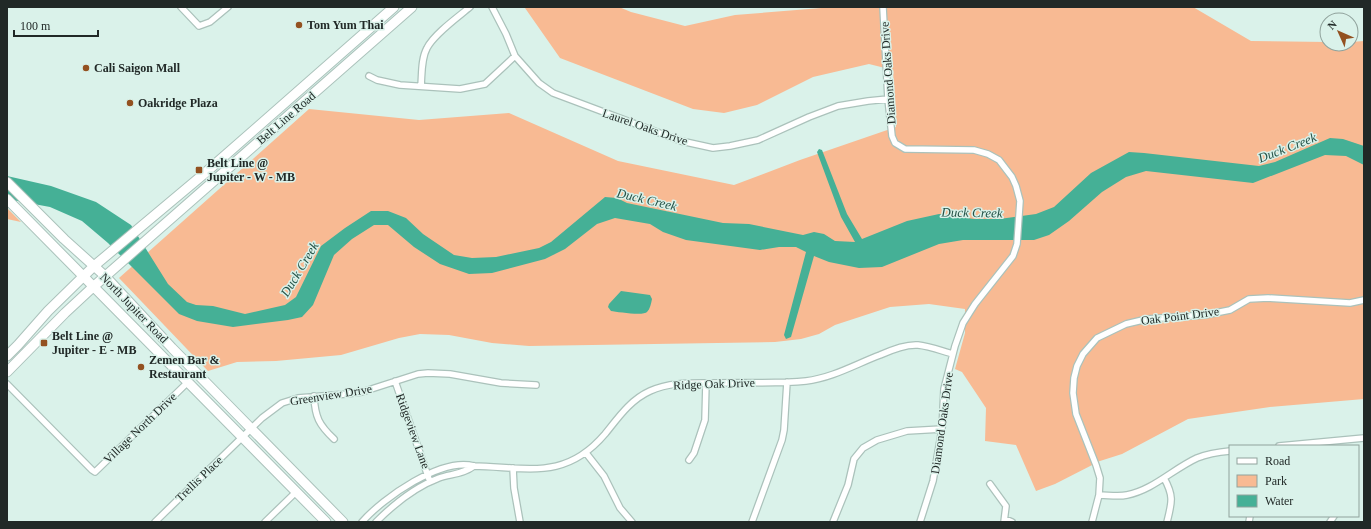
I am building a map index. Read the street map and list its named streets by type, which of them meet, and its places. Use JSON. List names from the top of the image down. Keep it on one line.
{"streets":{"main road":["Belt Line Road","North Jupiter Road"],"street":["Diamond Oaks Drive","Laurel Oaks Drive","Oak Point Drive","Ridge Oak Drive","Greenview Drive","Village North Drive","Ridgeview Lane","Trellis Place"]},"crossings":[["Diamond Oaks Drive","Laurel Oaks Drive"],["Diamond Oaks Drive","Ridge Oak Drive"],["Belt Line Road","North Jupiter Road"],["North Jupiter Road","Greenview Drive"],["North Jupiter Road","Village North Drive"],["North Jupiter Road","Trellis Place"],["Ridge Oak Drive","Ridgeview Lane"],["Greenview Drive","Ridgeview Lane"],["Greenview Drive","Trellis Place"]],"water":["Duck Creek"],"places":{"other":["Tom Yum Thai","Cali Saigon Mall","Oakridge Plaza","Zemen Bar & Restaurant"],"transit":["Belt Line @ Jupiter - W - MB","Belt Line @ Jupiter - E - MB"]},"legend":["Road","Park","Water"],"scale_bar":"100 m","north":"top left"}
